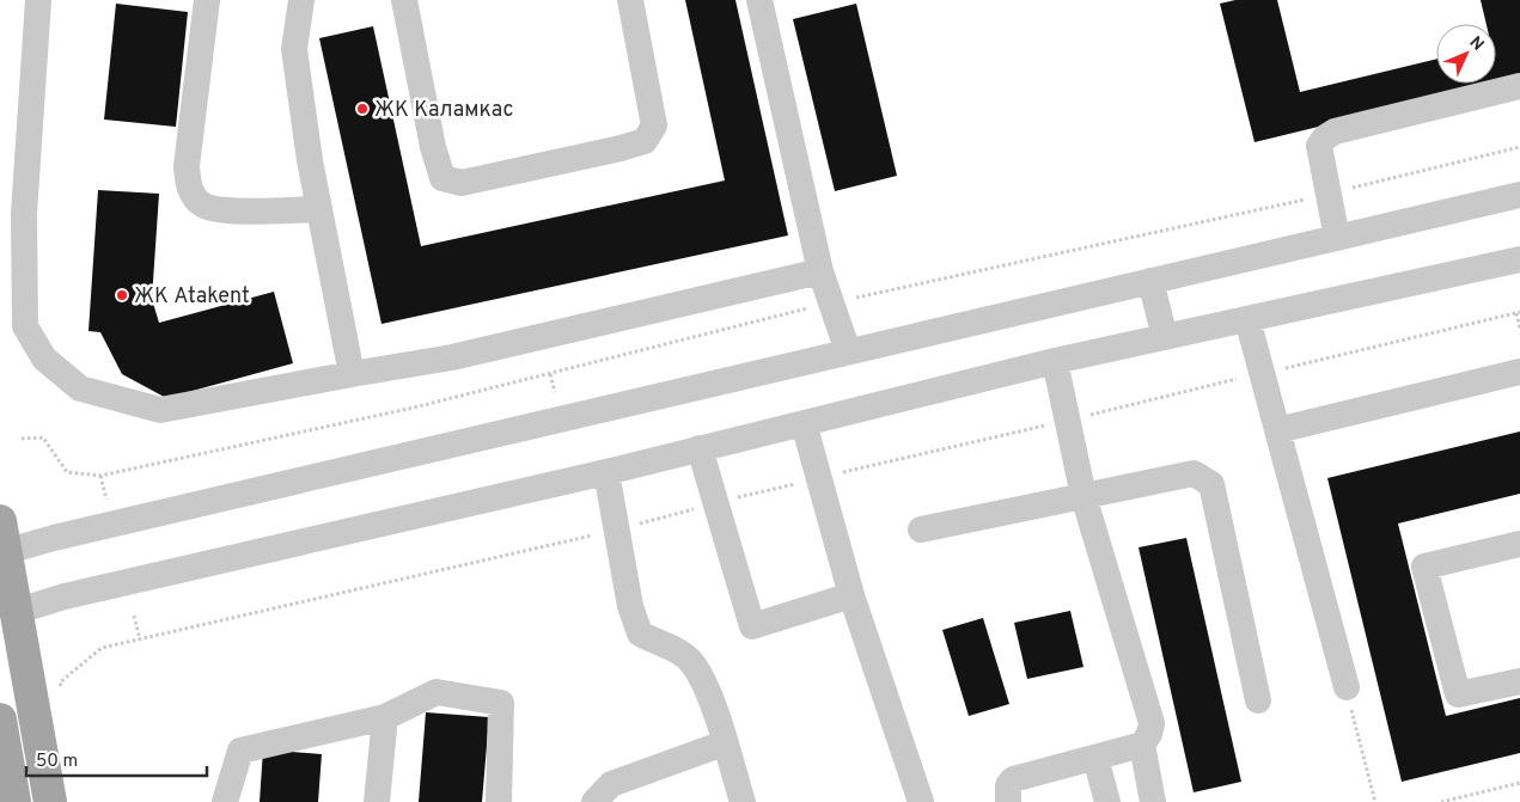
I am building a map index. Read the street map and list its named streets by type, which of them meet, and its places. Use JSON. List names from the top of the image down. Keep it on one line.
{"places":["ЖК Каламкас","ЖК Atakent"],"scale_bar":"50 m","north":"top right"}
